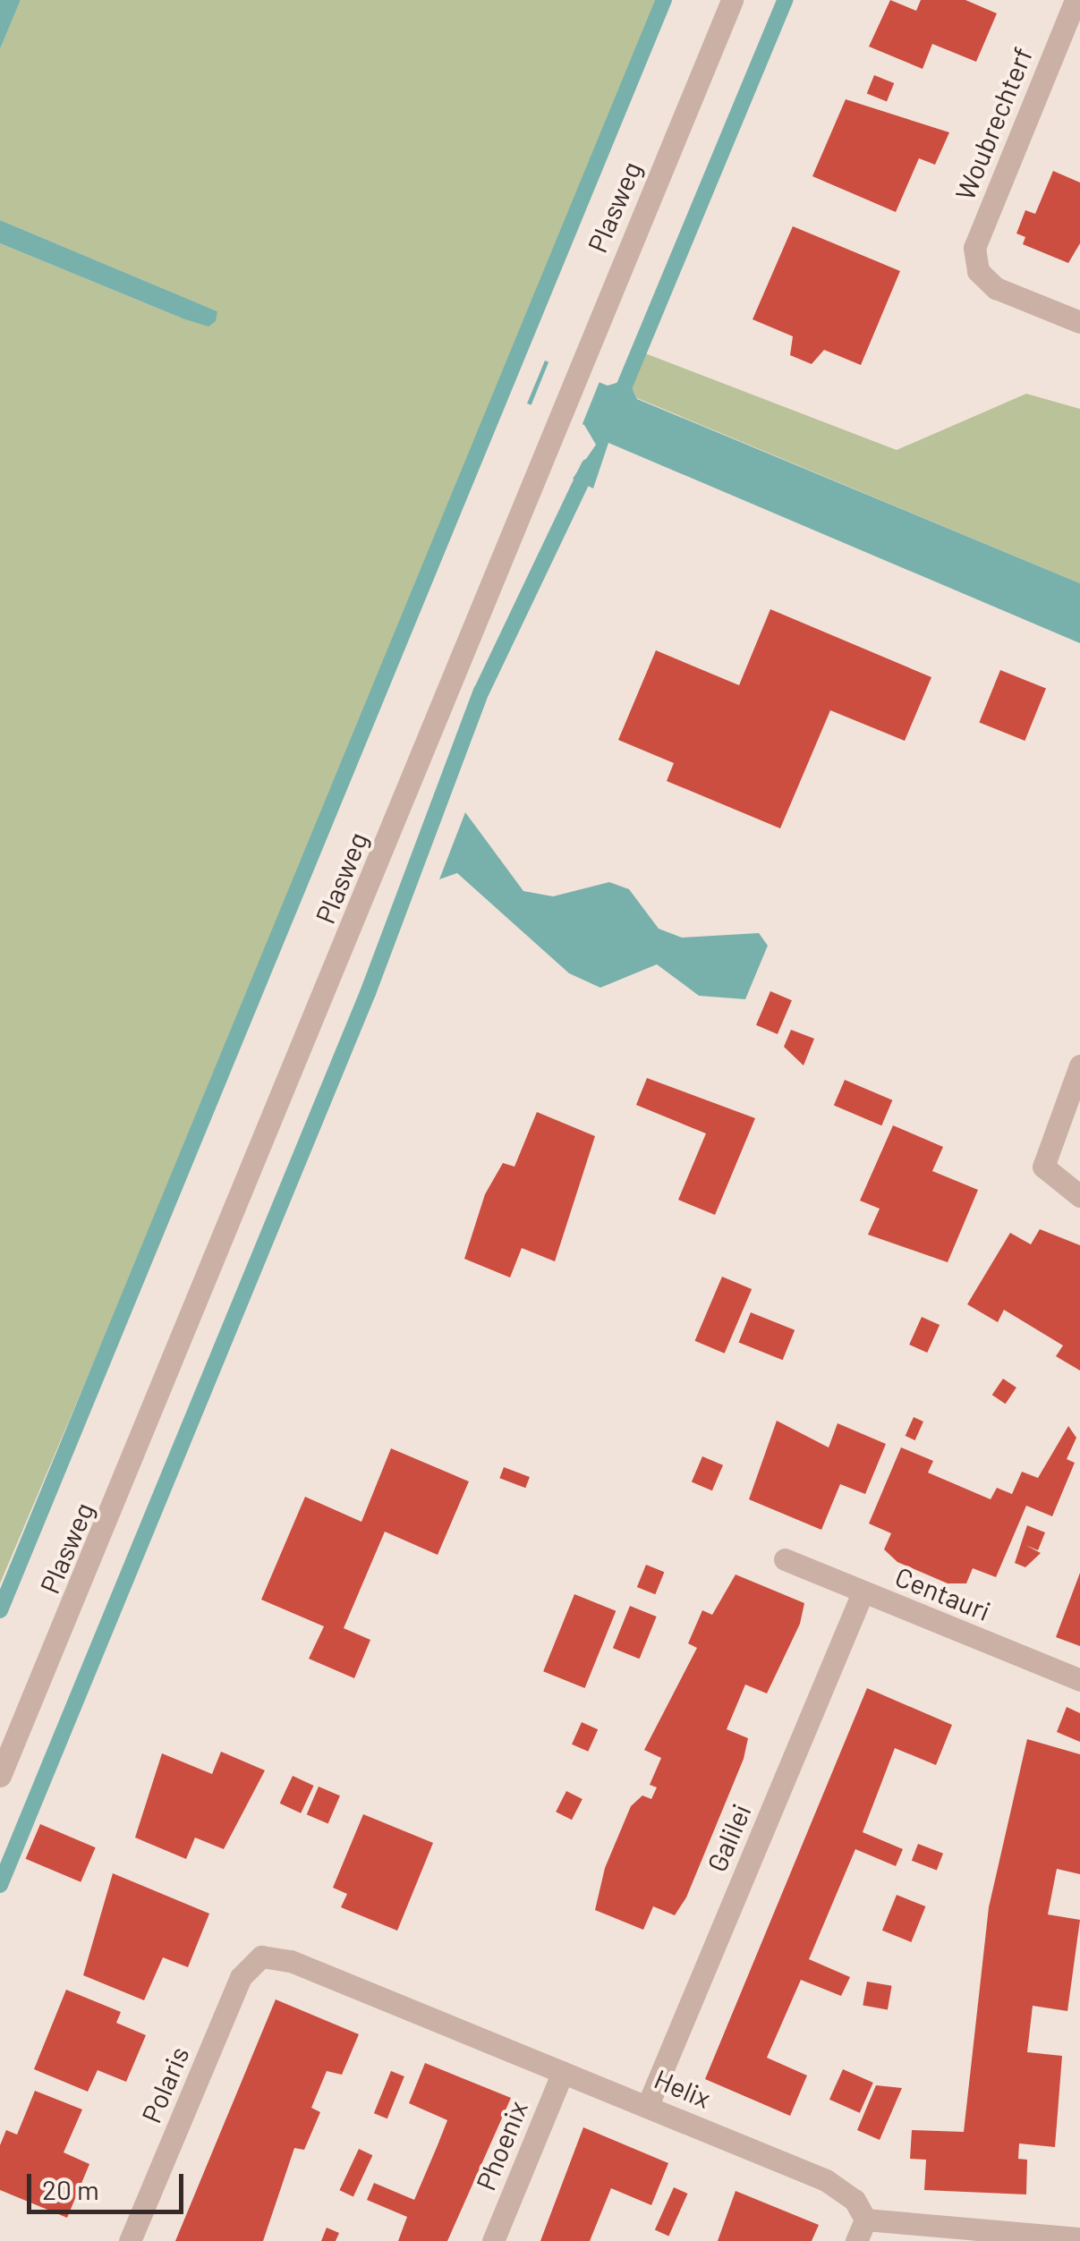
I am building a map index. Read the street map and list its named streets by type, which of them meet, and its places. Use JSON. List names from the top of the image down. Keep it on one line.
{"streets":{"street":["Woubrechterf","Plasweg","Centauri","Galilei","Polaris","Helix","Phoenix"]},"crossings":[["Centauri","Galilei"],["Galilei","Helix"],["Polaris","Helix"],["Helix","Phoenix"]],"scale_bar":"20 m"}
